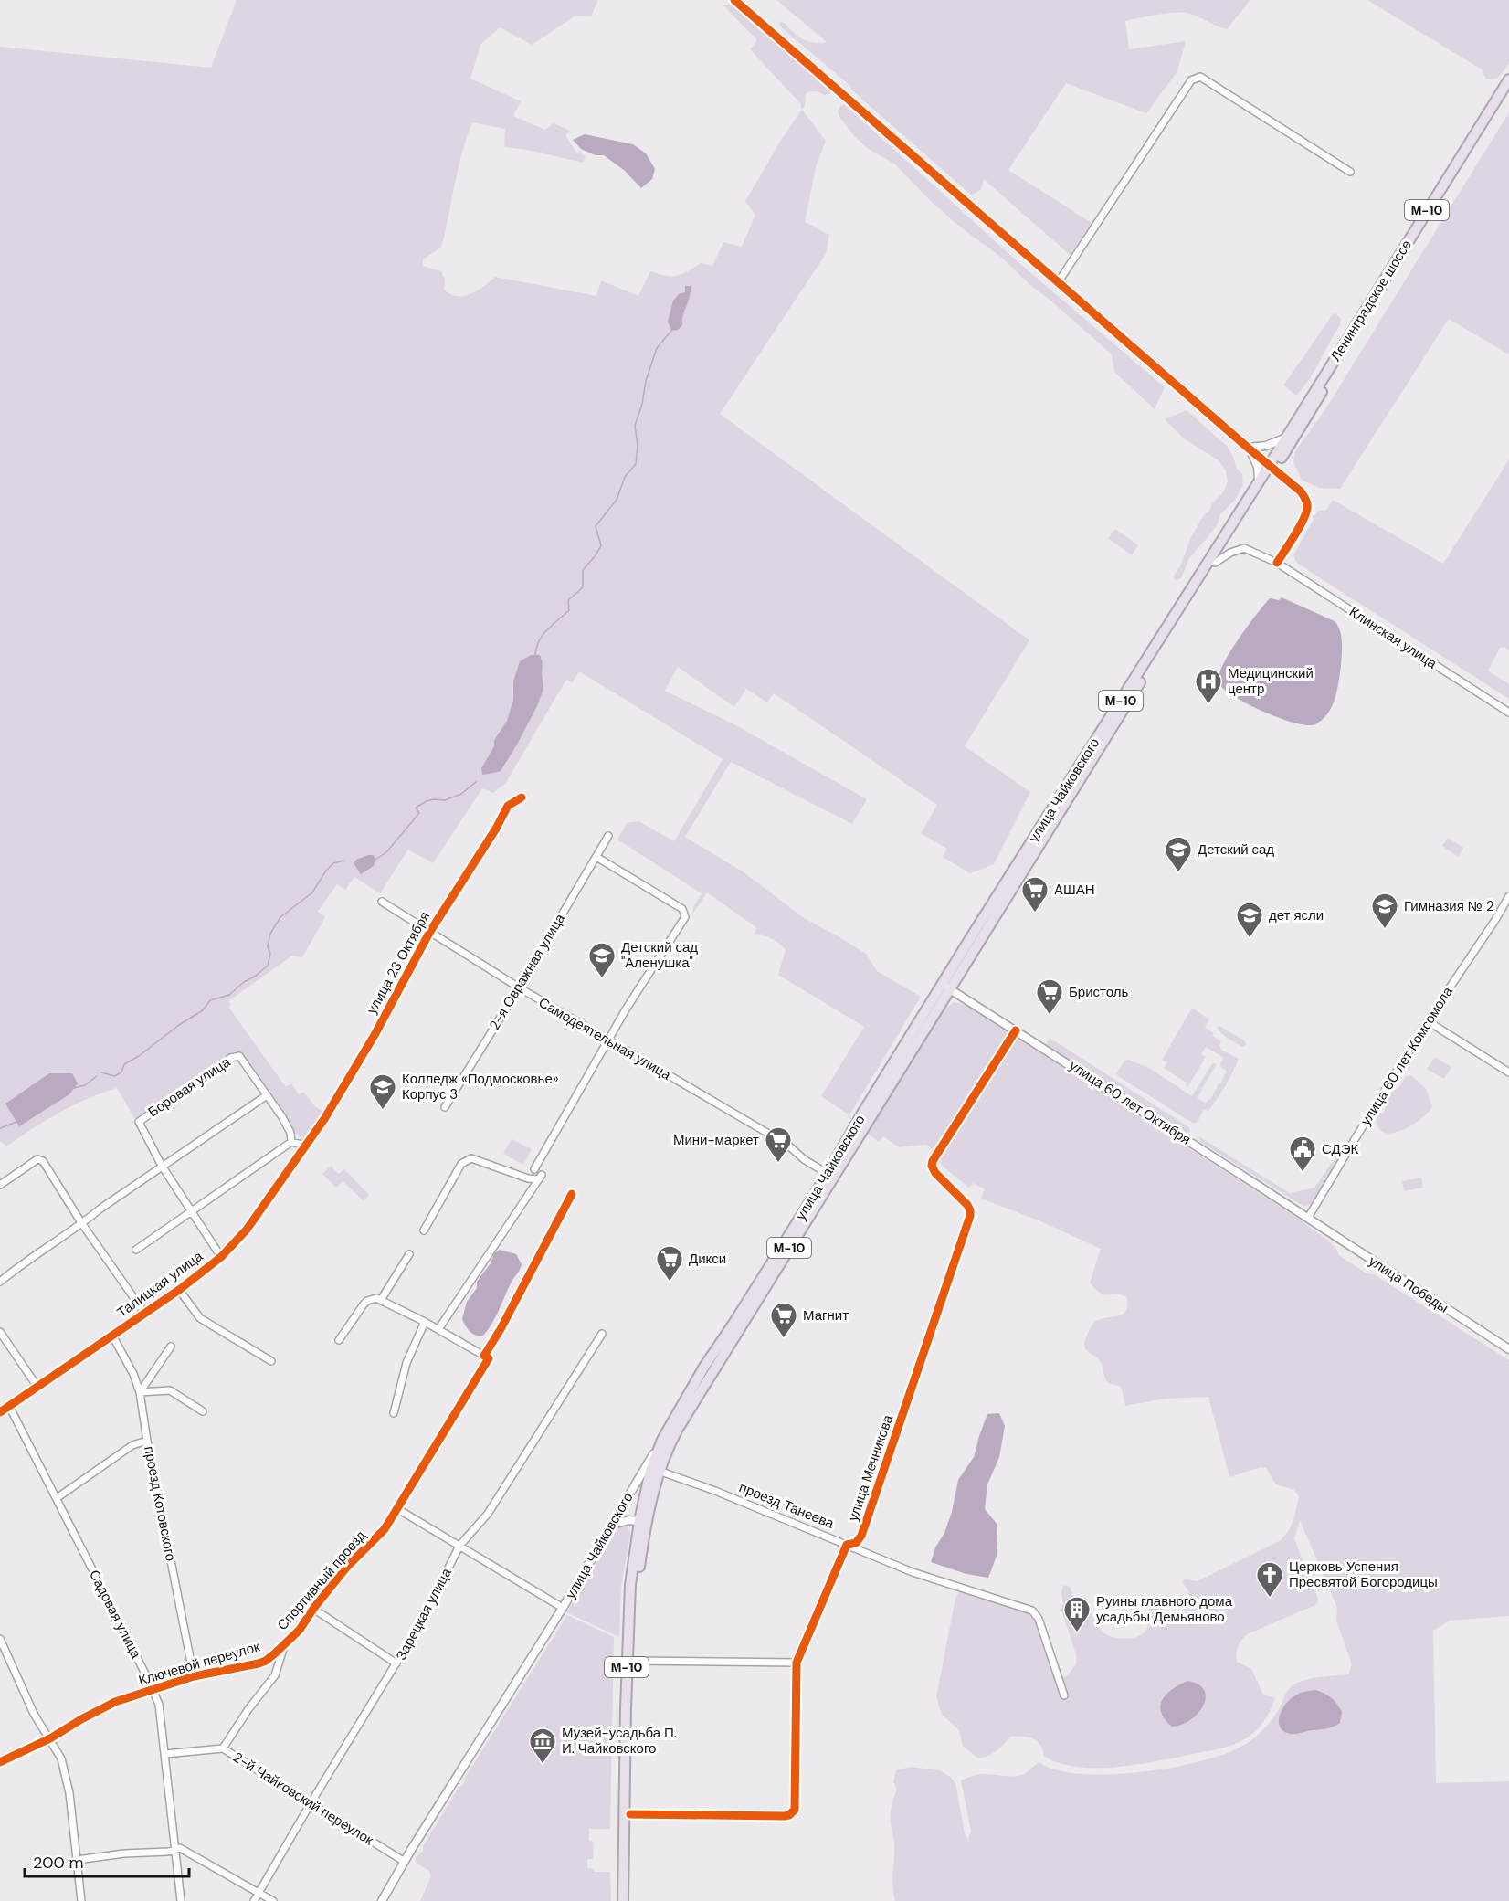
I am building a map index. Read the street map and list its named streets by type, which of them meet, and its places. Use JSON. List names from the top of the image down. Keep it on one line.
{"streets":{"highway":["М-10","Ленинградское шоссе","улица Чайковского"],"street":["Клинская улица","улица 23 Октября","2-я Овражная улица","Самодеятельная улица","улица 60 лет Комсомола","Боровая улица","улица 60 лет Октября","Талицкая улица","улица Победы","улица Мечникова","проезд Котовского","проезд Танеева","Спортивный проезд","Садовая улица","Зарецкая улица","Ключевой переулок","2-й Чайковский переулок"]},"crossings":[["М-10","улица Чайковского"],["М-10","улица Мечникова"],["М-10","проезд Танеева"],["Ленинградское шоссе","улица Чайковского"],["Клинская улица","улица Чайковского"],["улица Чайковского","Самодеятельная улица"],["улица Чайковского","улица 60 лет Октября"],["улица Чайковского","проезд Танеева"],["улица Чайковского","2-й Чайковский переулок"],["улица 23 Октября","Самодеятельная улица"],["улица 23 Октября","Талицкая улица"],["2-я Овражная улица","Самодеятельная улица"],["улица 60 лет Комсомола","улица 60 лет Октября"],["улица 60 лет Комсомола","улица Победы"],["улица 60 лет Октября","улица Победы"],["улица 60 лет Октября","улица Мечникова"],["Талицкая улица","проезд Котовского"],["Талицкая улица","Садовая улица"],["улица Мечникова","проезд Танеева"],["проезд Котовского","Ключевой переулок"],["Спортивный проезд","Ключевой переулок"],["Садовая улица","Ключевой переулок"],["Садовая улица","2-й Чайковский переулок"],["Зарецкая улица","2-й Чайковский переулок"]],"places":{"hospital":["Медицинский центр"],"school or university":["Детский сад","Гимназия № 2","дет ясли","Детский сад \"Аленушка\"","Колледж «Подмосковье» Корпус 3"],"supermarket":["AШАН","Бристоль","Мини-маркет","Дикси","Магнит"],"public building":["СДЭК"],"church":["Церковь Успения Пресвятой Богородицы"],"building":["Руины главного дома усадьбы Демьяново"],"museum":["Музей-усадьба П. И. Чайковского"]},"scale_bar":"200 m"}
